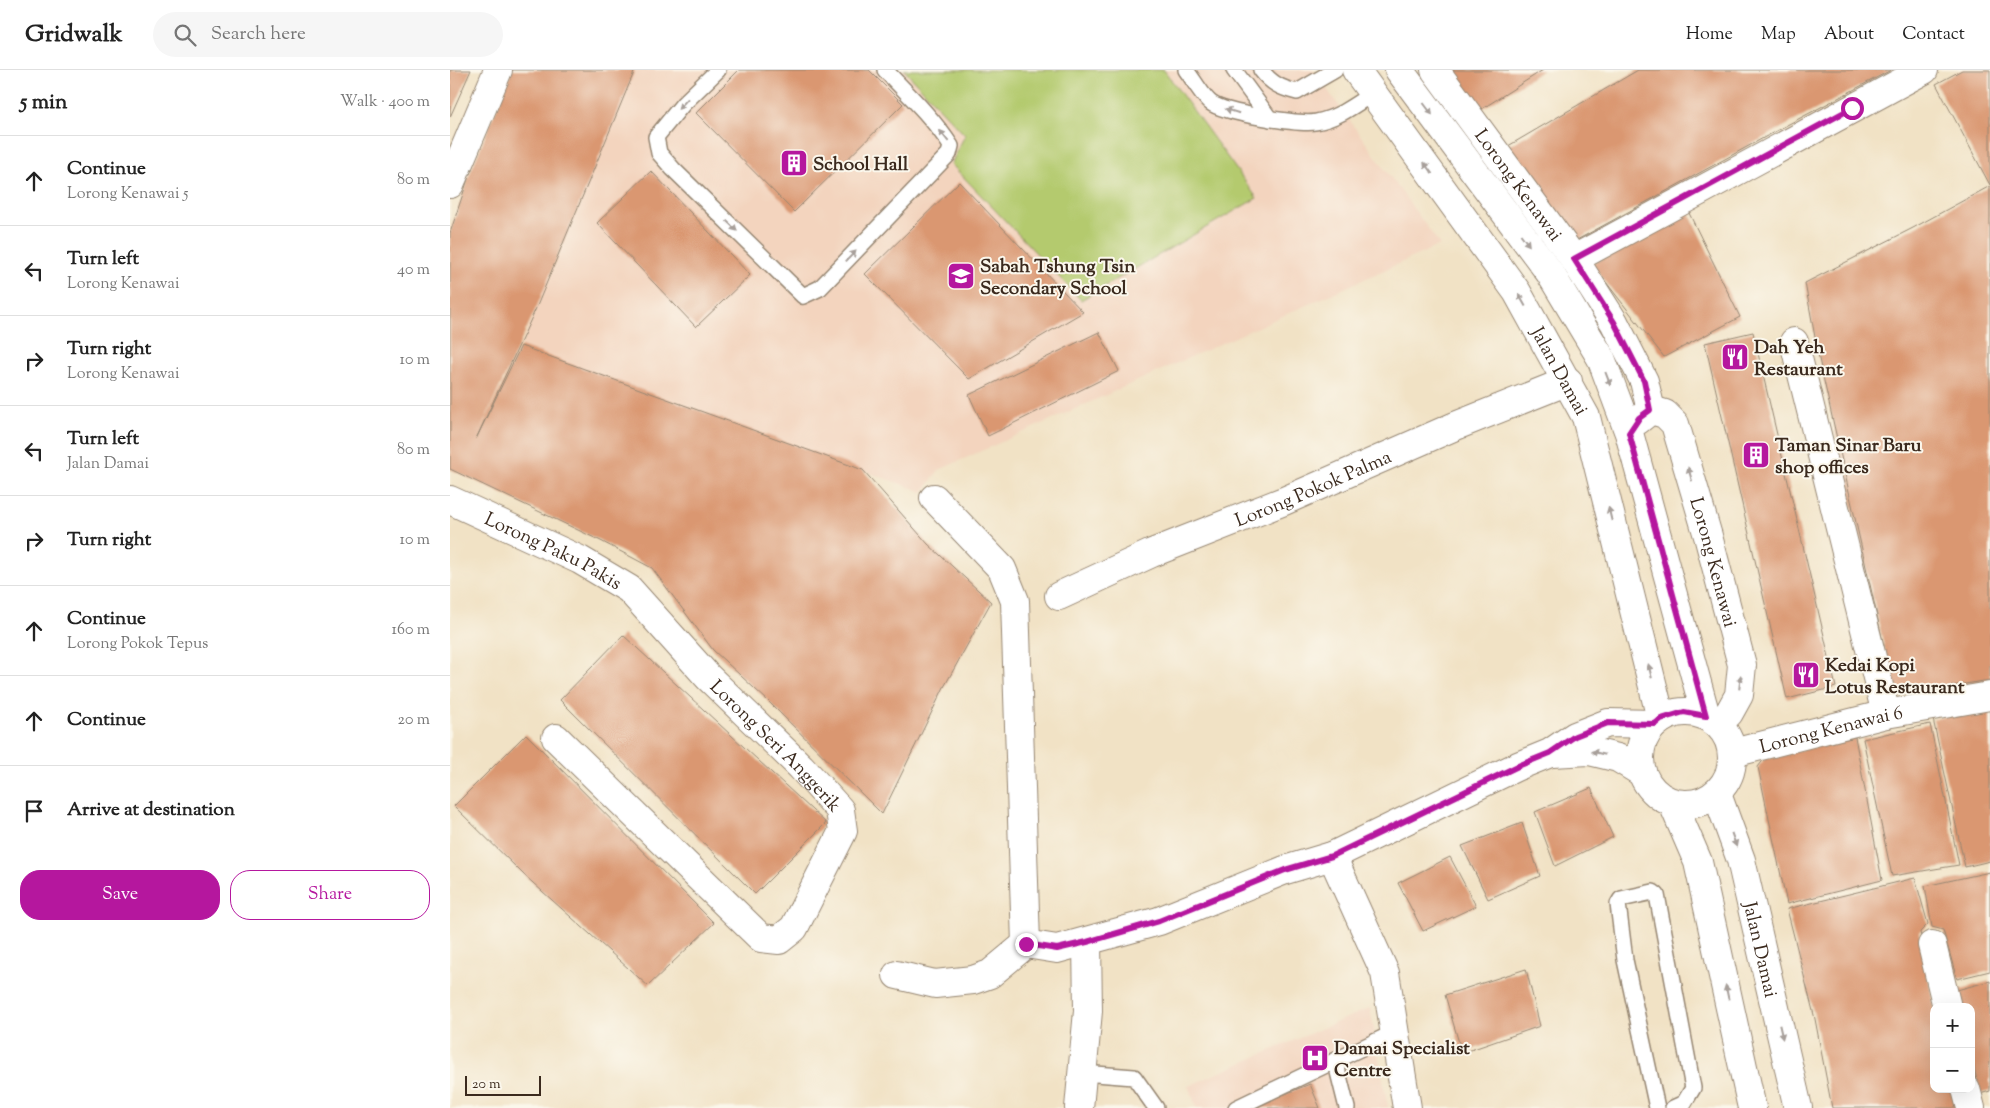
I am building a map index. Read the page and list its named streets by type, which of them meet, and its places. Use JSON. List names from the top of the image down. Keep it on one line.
{"streets":{"street":["Lorong Kenawai","Jalan Damai","Lorong Pokok Palma","Lorong Paku Pakis","Lorong Kenawai 6","Lorong Seri Anggerik"]},"crossings":[["Lorong Kenawai","Jalan Damai"],["Lorong Kenawai","Lorong Kenawai 6"],["Jalan Damai","Lorong Pokok Palma"],["Jalan Damai","Lorong Kenawai 6"],["Lorong Paku Pakis","Lorong Seri Anggerik"]],"places":{"building":["School Hall","Taman Sinar Baru shop offices"],"school or university":["Sabah Tshung Tsin Secondary School"],"restaurant":["Dah Yeh Restaurant","Kedai Kopi Lotus Restaurant"],"hospital":["Damai Specialist Centre"]},"scale_bar":"20 m","page":{"header":"Gridwalk","search":"Search here","nav":["Home","Map","About","Contact"],"heading":["5 min","Walk · 400 m"],"list":[["Continue","Lorong Kenawai 5","80 m"],["Turn left","Lorong Kenawai","40 m"],["Turn right","Lorong Kenawai","10 m"],["Turn left","Jalan Damai","80 m"],["Turn right","10 m"],["Continue","Lorong Pokok Tepus","160 m"],["Continue","20 m"],"Arrive at destination"],"buttons":["Save","Share"],"map_buttons":["+","−"],"scale":"20 m"}}
